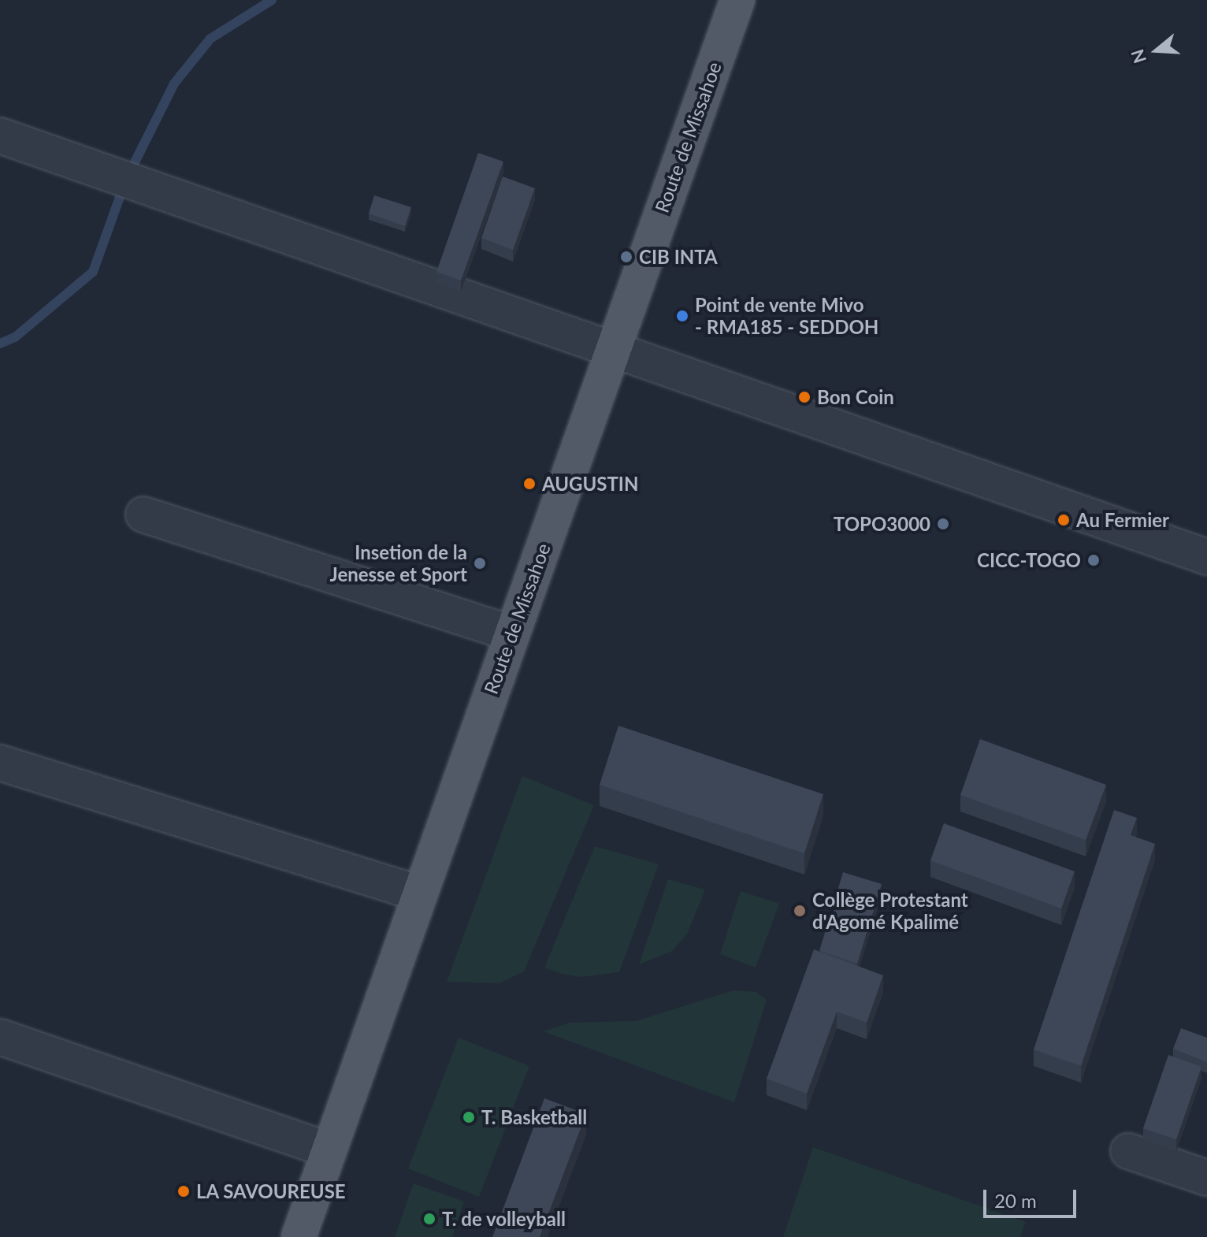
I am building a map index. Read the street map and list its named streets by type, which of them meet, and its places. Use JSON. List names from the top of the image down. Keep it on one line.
{"streets":{"main road":["Route de Missahoe"]},"places":["CIB INTA","Point de vente Mivo - RMA185 - SEDDOH","Bon Coin","AUGUSTIN","Au Fermier","TOPO3000","CICC-TOGO","Insetion de la Jenesse et Sport","Collège Protestant d'Agomé Kpalimé","T. Basketball","LA SAVOUREUSE","T. de volleyball"],"scale_bar":"20 m","north":"left"}
